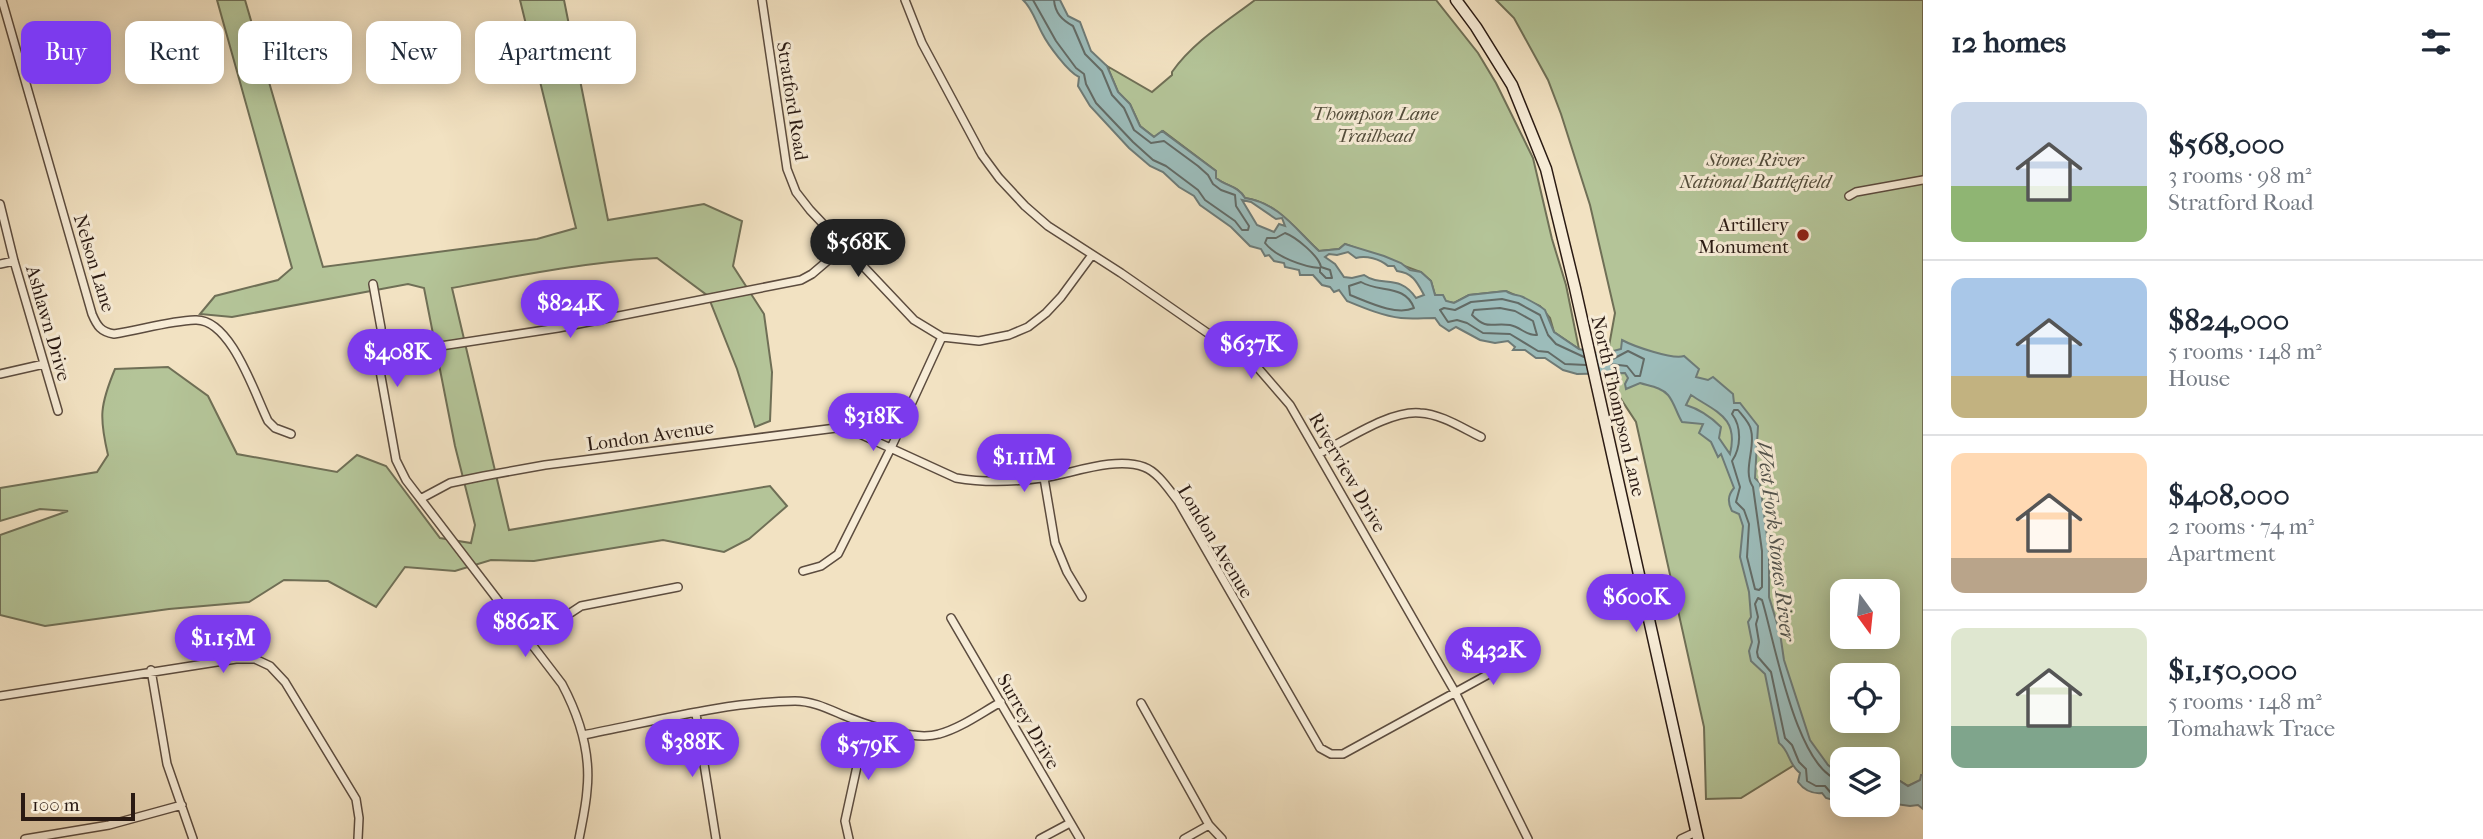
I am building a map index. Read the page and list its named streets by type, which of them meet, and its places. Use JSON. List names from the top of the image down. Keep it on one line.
{"streets":{"main road":["North Thompson Lane"],"street":["Stratford Road","Nelson Lane","Ashlawn Drive","London Avenue","Riverview Drive","Surrey Drive"]},"crossings":[["Stratford Road","Riverview Drive"],["London Avenue","Riverview Drive"]],"water":["West Fork Stones River"],"parks":["Thompson Lane Trailhead","Stones River National Battlefield"],"places":["Artillery Monument"],"scale_bar":"100 m","north":"bottom","page":{"heading":"12 homes","chip":["Buy","Rent","Filters","New","Apartment"],"list":[{"name":"$568,000","note":"3 rooms · 98 m² · Stratford Road"},{"name":"$824,000","note":"5 rooms · 148 m² · House"},{"name":"$408,000","note":"2 rooms · 74 m² · Apartment"},{"name":"$1,150,000","note":"5 rooms · 148 m² · Tomahawk Trace"}],"price":["$568K","$824K","$637K","$408K","$318K","$1.11M","$600K","$862K","$1.15M","$432K","$388K","$579K"],"scale":"100 m"}}
